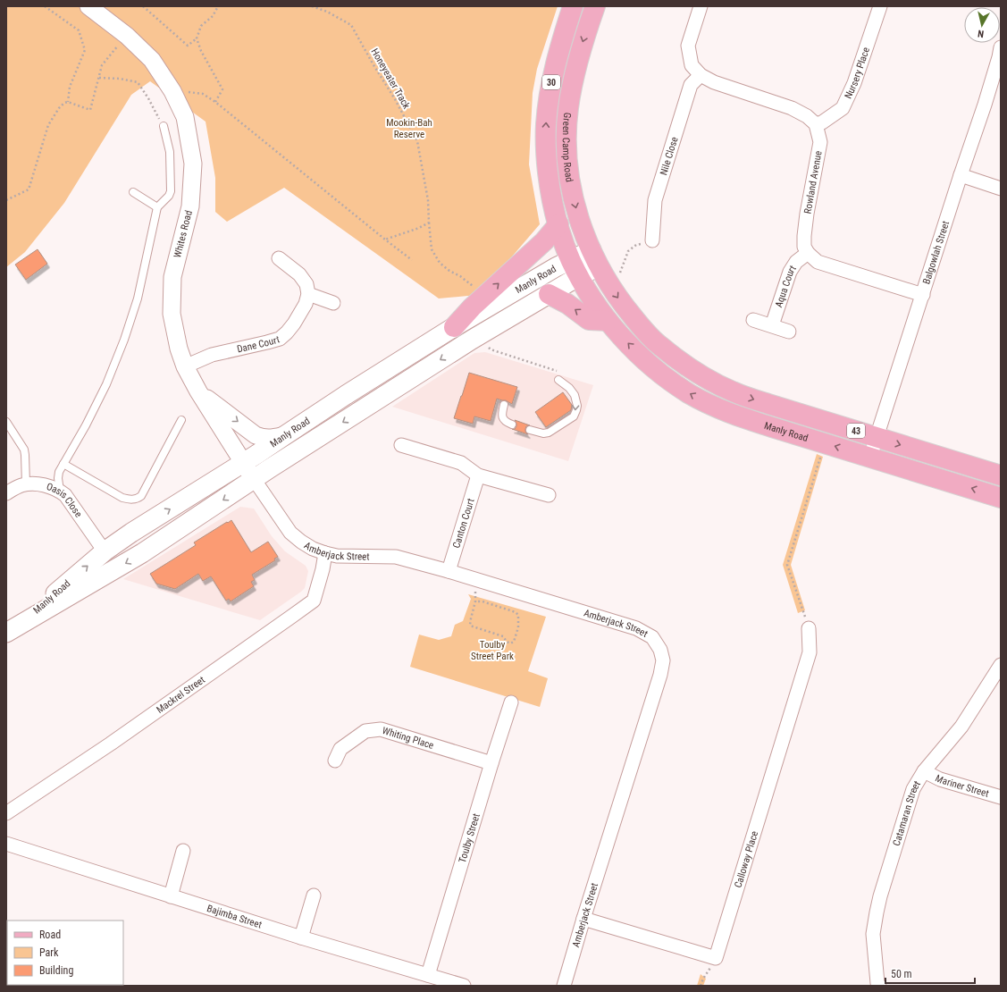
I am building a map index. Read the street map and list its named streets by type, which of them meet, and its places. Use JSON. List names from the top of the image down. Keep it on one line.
{"streets":{"main road":["30","Green Camp Road","Manly Road","43"],"street":["Nursery Place","Nile Close","Rowland Avenue","Whites Road","Balgowlah Street","Aqua Court","Dane Court","Oasis Close","Canton Court","Amberjack Street","Mackrel Street","Whiting Place","Mariner Street","Catamaran Street","Toulby Street","Calloway Place","Bajimba Street"],"path":["Honeyeater Track"]},"crossings":[["Nursery Place","Rowland Avenue"],["30","Manly Road"],["Green Camp Road","Manly Road"],["Rowland Avenue","Aqua Court"],["Whites Road","Manly Road"],["Whites Road","Dane Court"],["Whites Road","Amberjack Street"],["Balgowlah Street","Manly Road"],["Manly Road","Oasis Close"],["Manly Road","Amberjack Street"],["Canton Court","Amberjack Street"],["Amberjack Street","Mackrel Street"],["Whiting Place","Toulby Street"],["Mariner Street","Catamaran Street"],["Toulby Street","Bajimba Street"]],"parks":["Mookin-Bah Reserve","Toulby Street Park"],"legend":["Road","Park","Building"],"scale_bar":"50 m","north":"bottom"}
